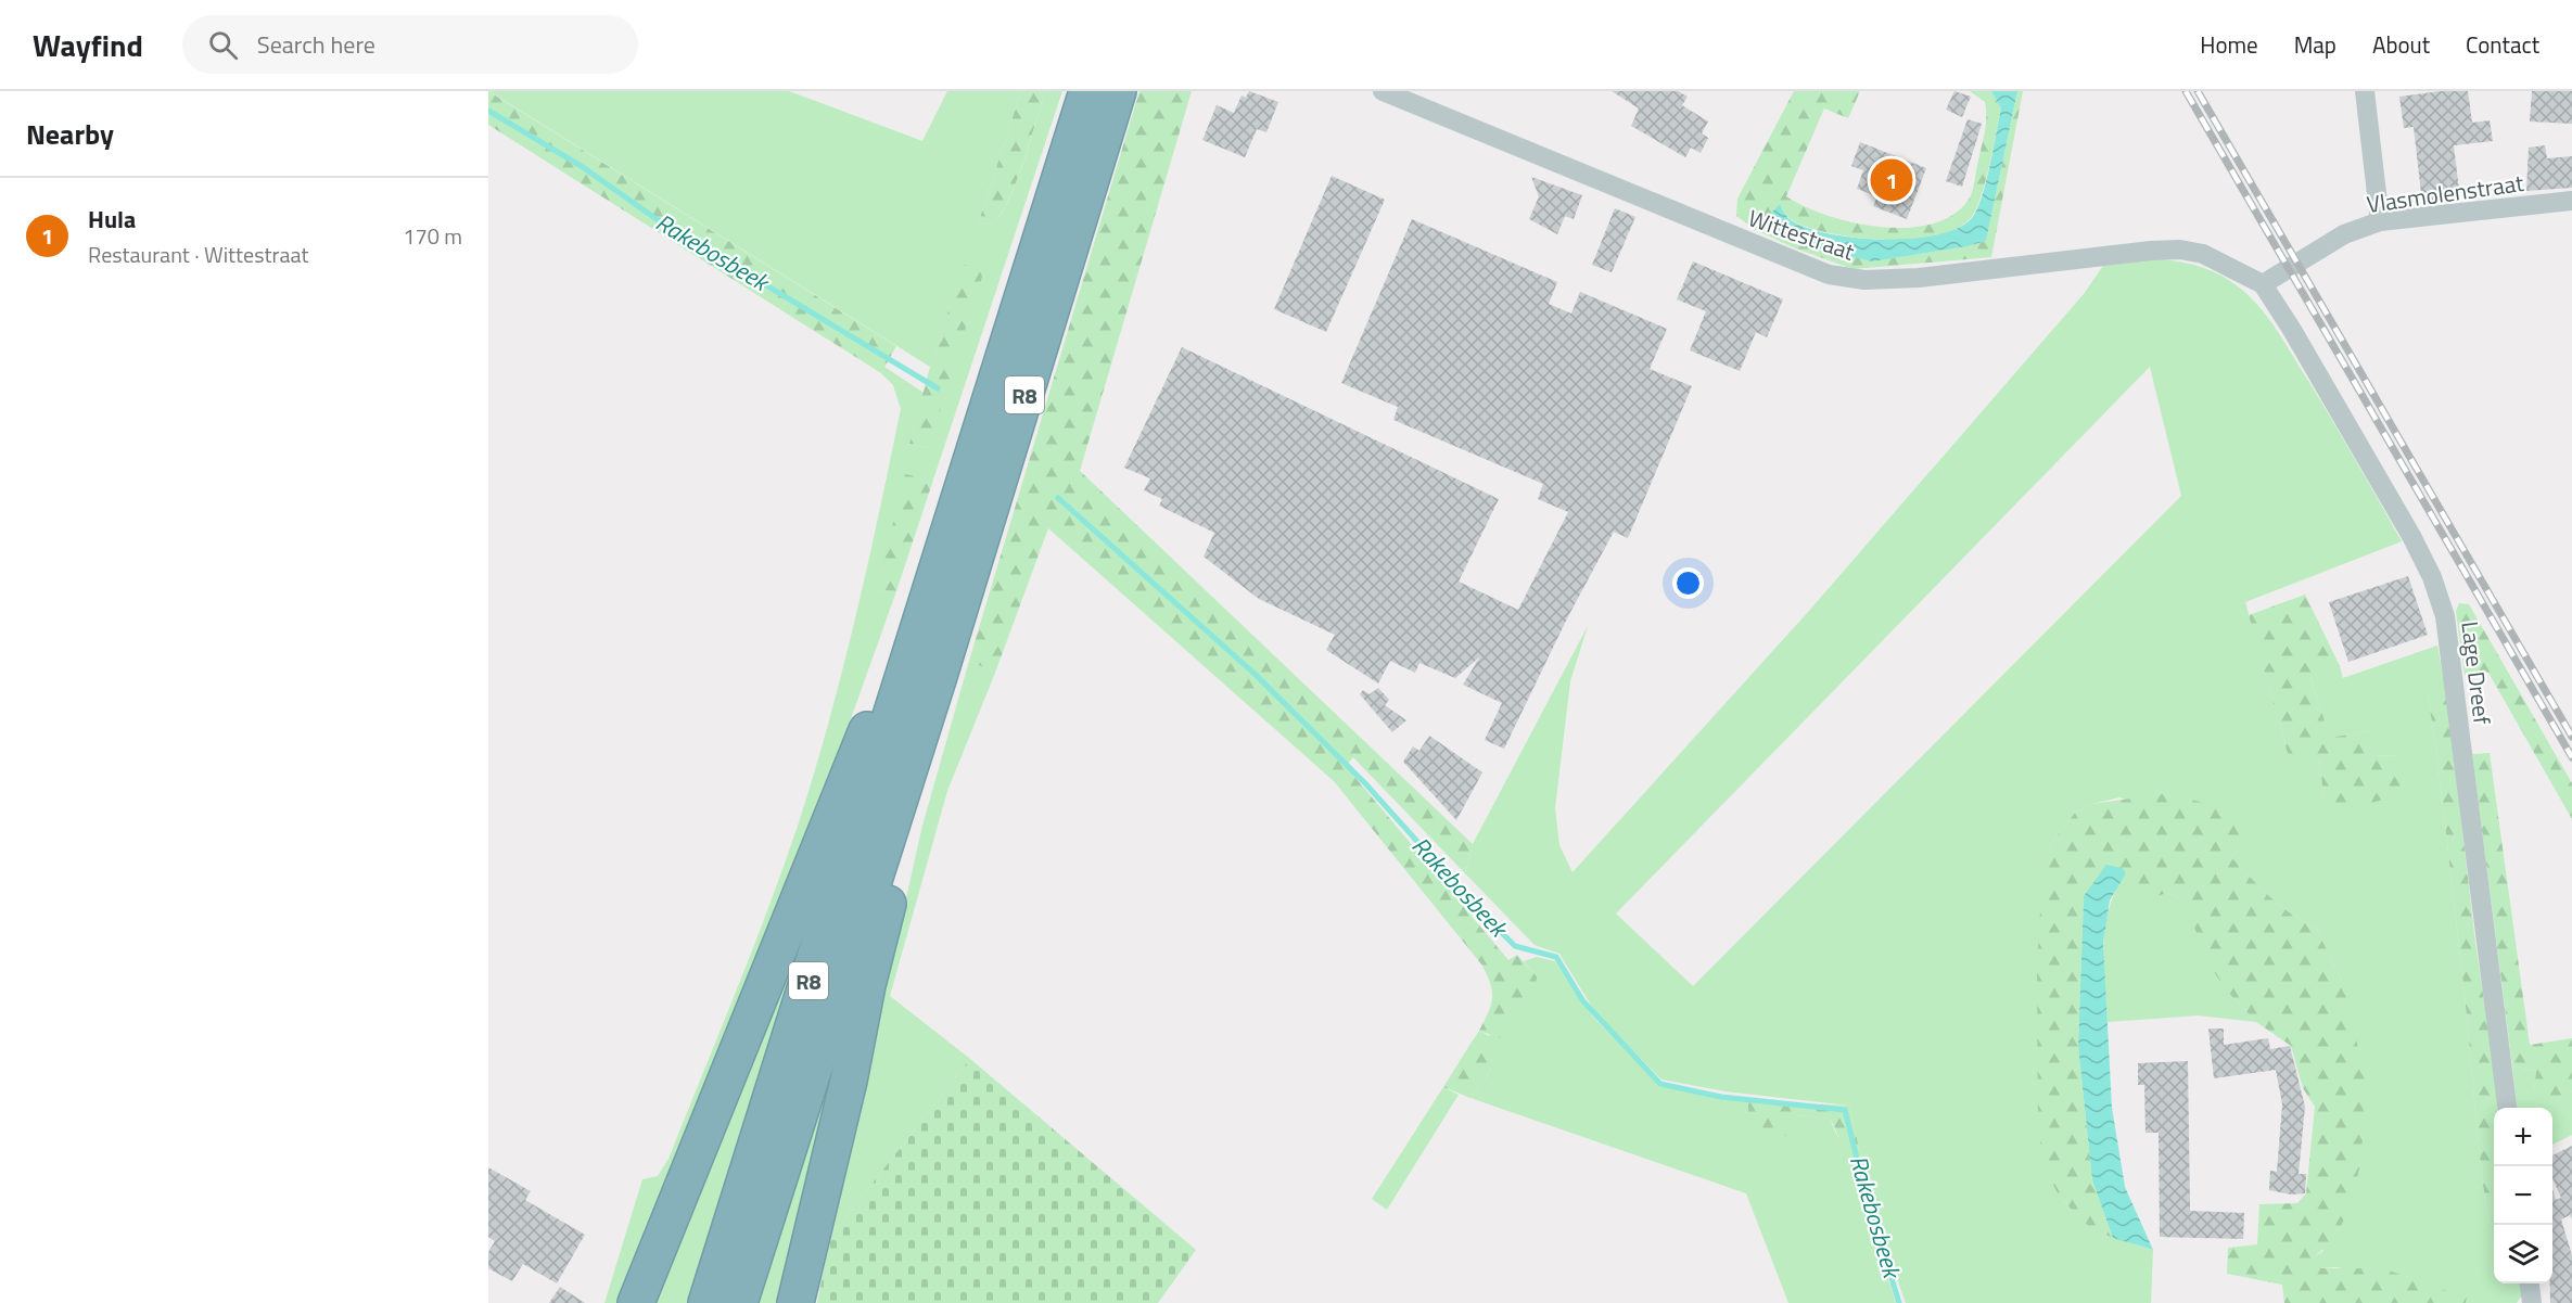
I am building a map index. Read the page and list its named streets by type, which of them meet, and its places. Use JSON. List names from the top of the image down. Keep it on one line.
{"streets":{"highway":["R8"],"street":["Vlasmolenstraat","Wittestraat","Lage Dreef"]},"crossings":[["Vlasmolenstraat","Wittestraat"],["Vlasmolenstraat","Lage Dreef"],["Wittestraat","Lage Dreef"]],"water":["Rakebosbeek"],"page":{"header":"Wayfind","search":"Search here","nav":["Home","Map","About","Contact"],"heading":"Nearby","pins":"1","list":[{"mark":"1","name":"Hula","note":"Restaurant · Wittestraat","value":"170 m"}],"map_buttons":["+","−"]}}
